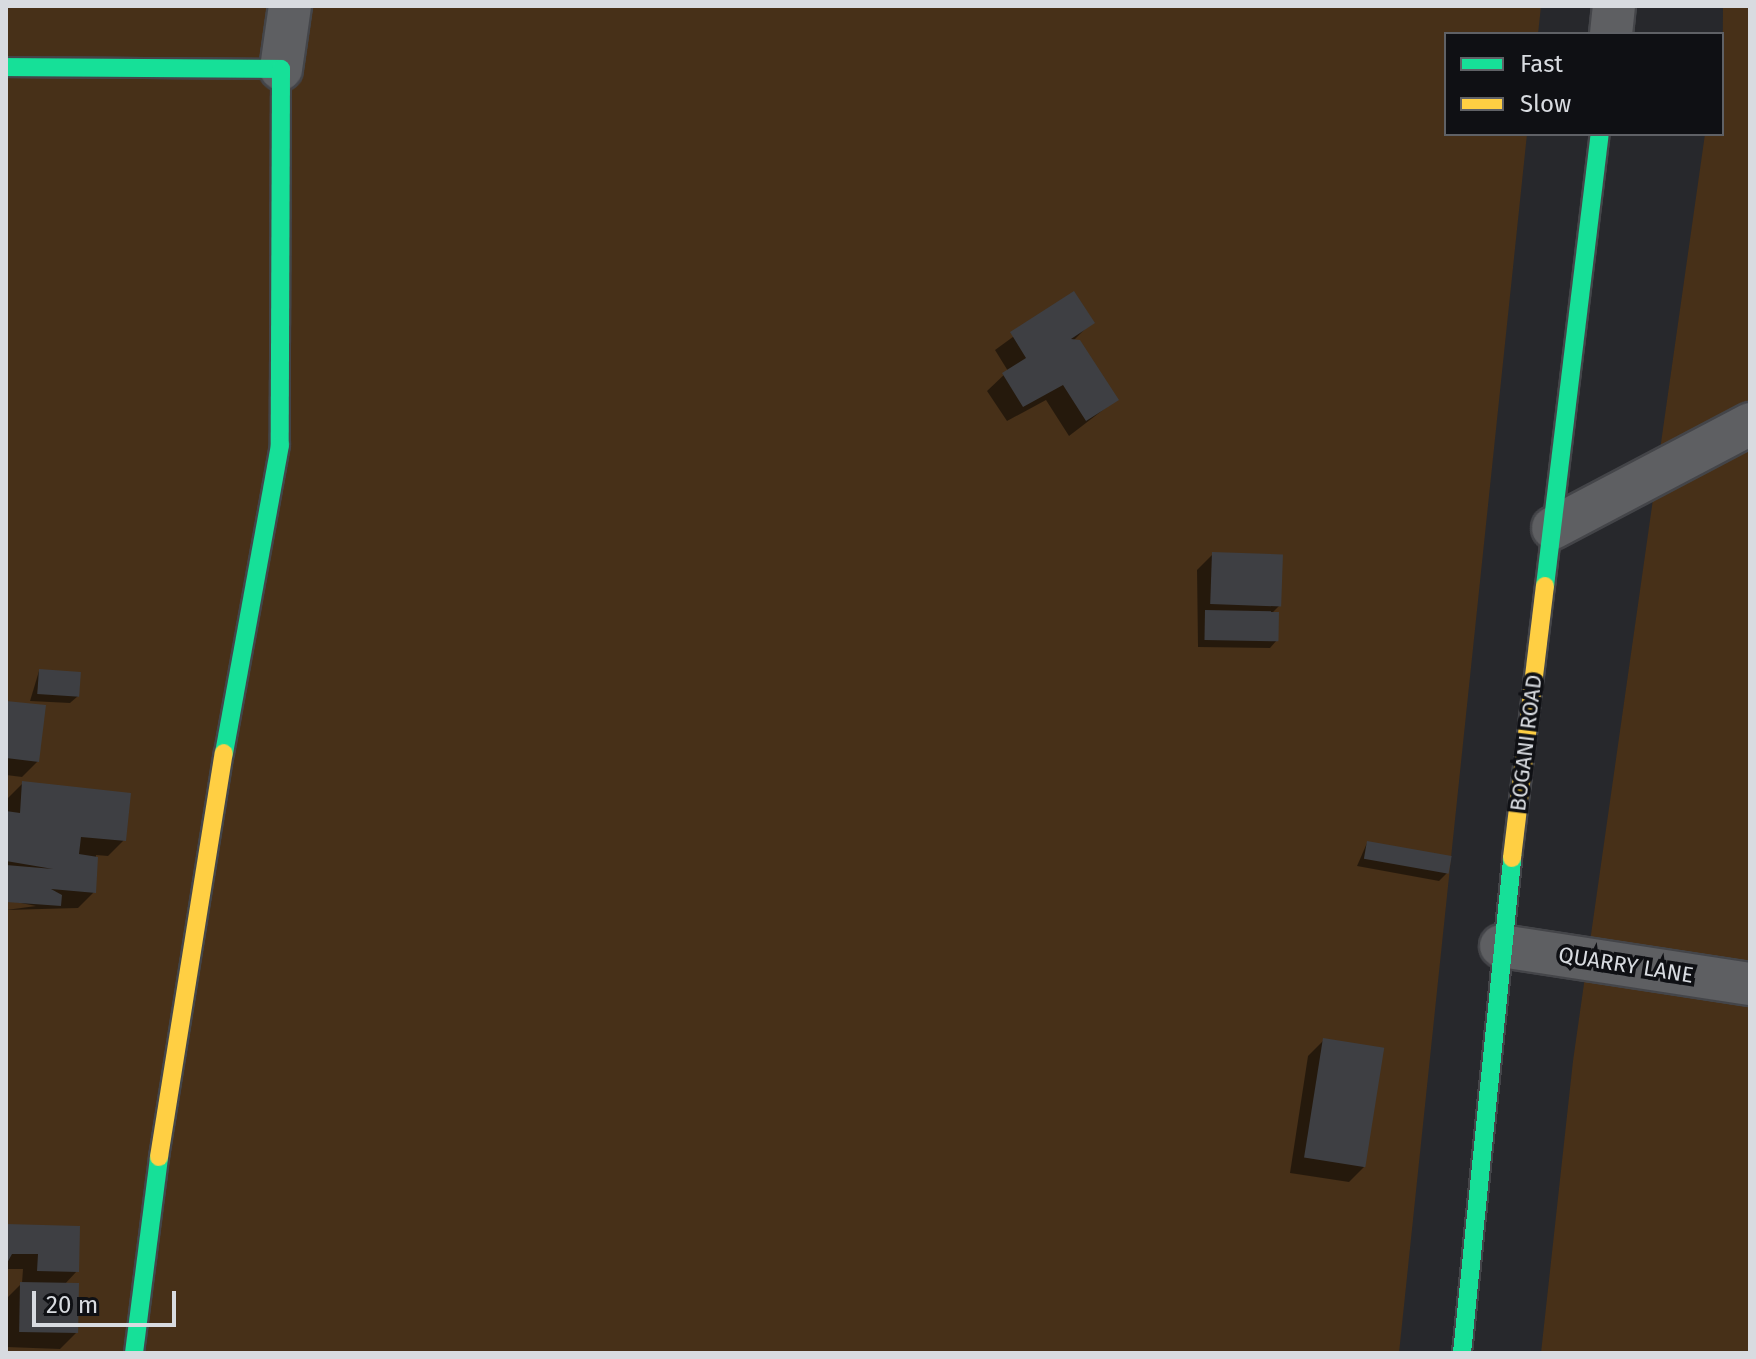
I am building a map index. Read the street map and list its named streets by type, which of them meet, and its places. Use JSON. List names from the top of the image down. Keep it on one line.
{"streets":{"street":["BOGANI ROAD","QUARRY LANE"]},"crossings":[["BOGANI ROAD","QUARRY LANE"]],"legend":["Fast","Slow"],"scale_bar":"20 m"}
